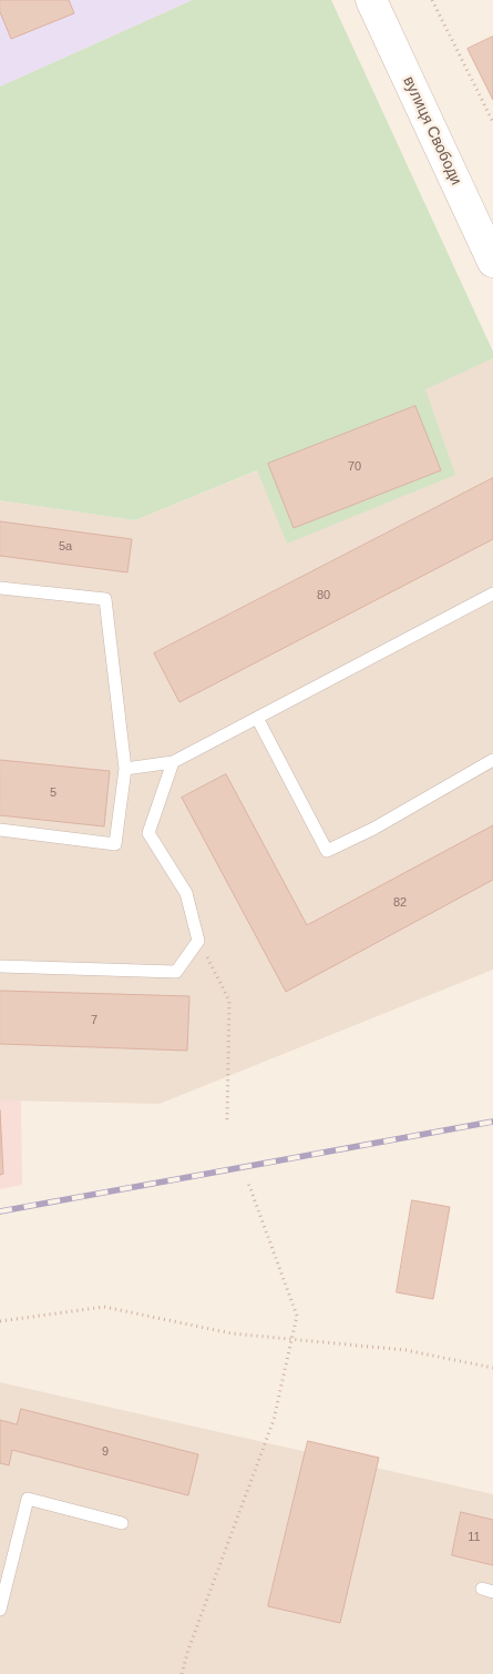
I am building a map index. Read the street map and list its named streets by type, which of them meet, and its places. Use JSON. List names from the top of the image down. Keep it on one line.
{"streets":{"main road":["вулиця Свободи"]},"house_numbers":["70","5а","80","5","82","7","9","11"]}
